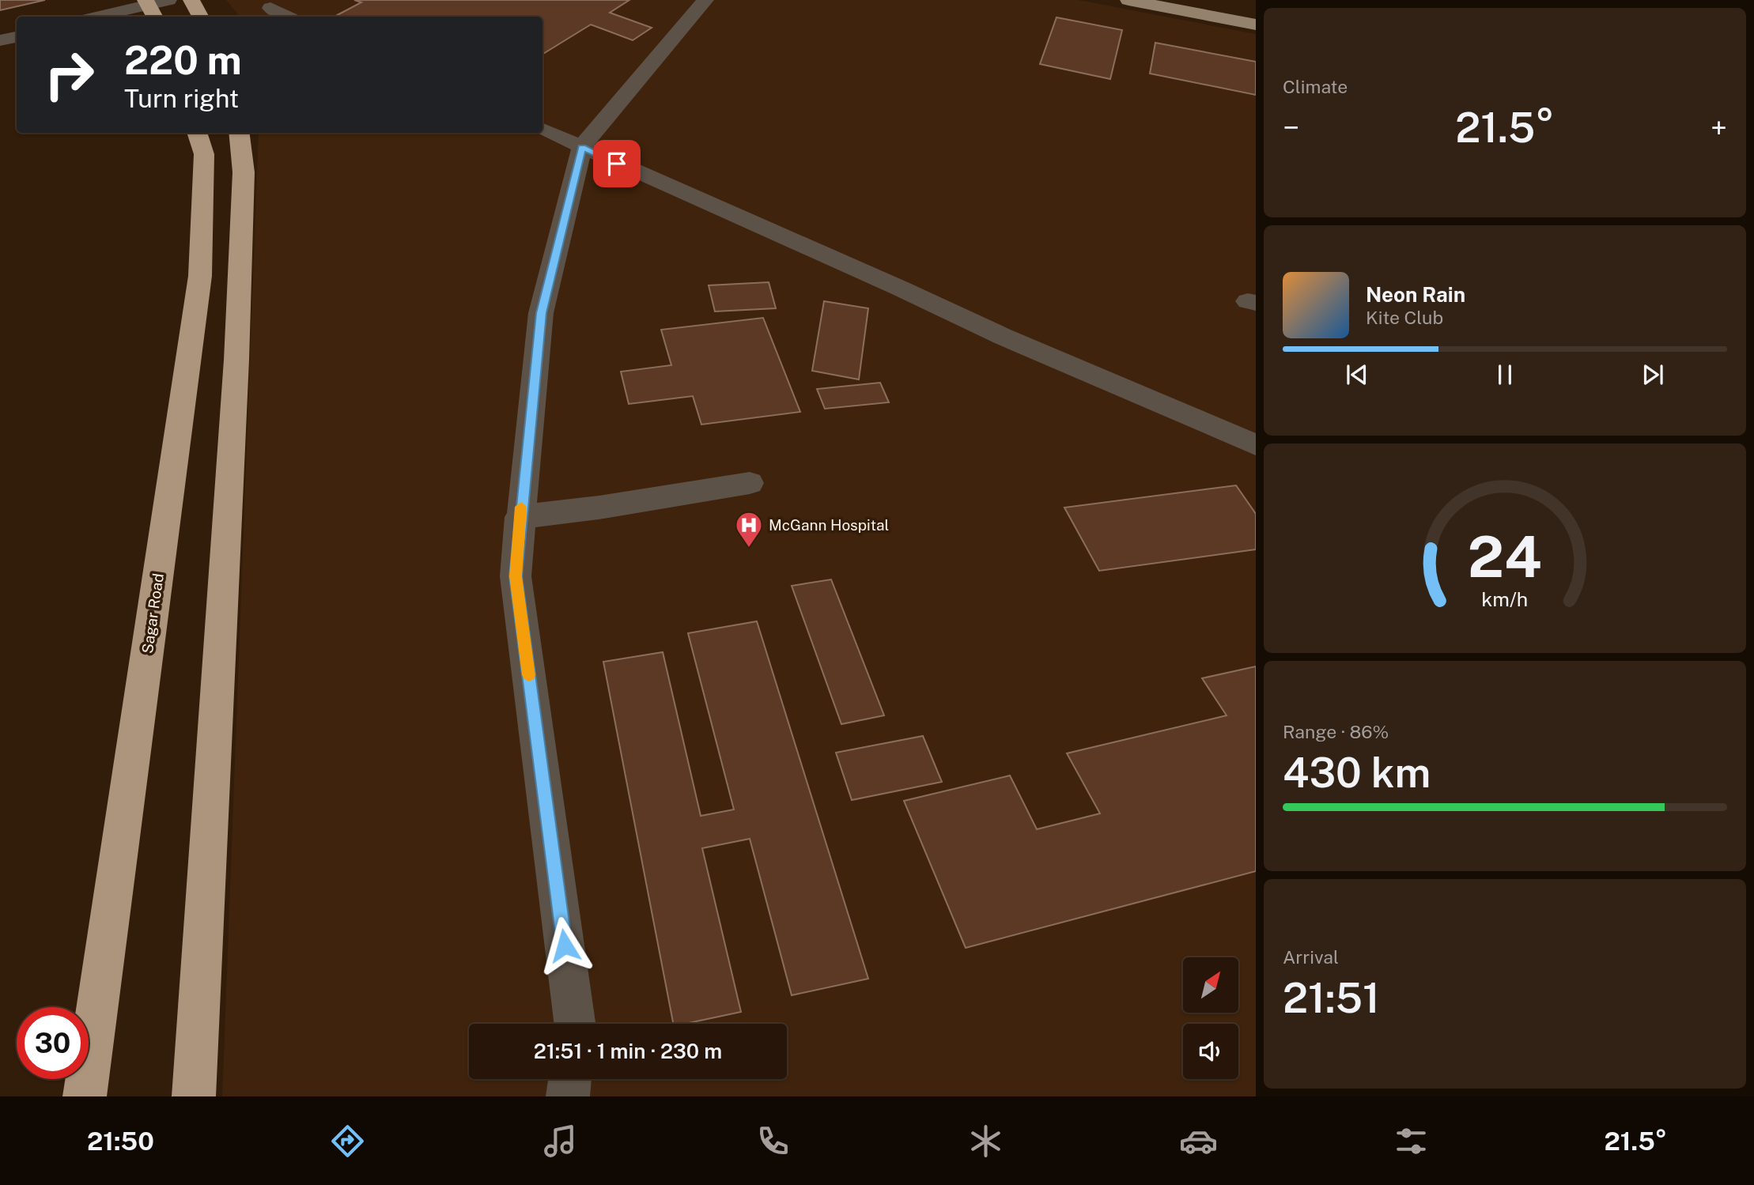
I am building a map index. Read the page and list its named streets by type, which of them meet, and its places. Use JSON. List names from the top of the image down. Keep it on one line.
{"streets":{"highway":["Sagar Road"]},"places":{"hospital":["McGann Hospital"]},"north":"top right","page":{"tile":["Climate",["Range · 86%","430 km"],["Arrival","21:51"]],"turn":["220 m","Turn right"],"heat":["−","21.5°","+"],"song":["Neon Rain","Kite Club"],"limit":"30","trip":"21:51 · 1 min · 230 m","tabs":["21:50","21.5°"],"gauge":["24","km/h"]}}
